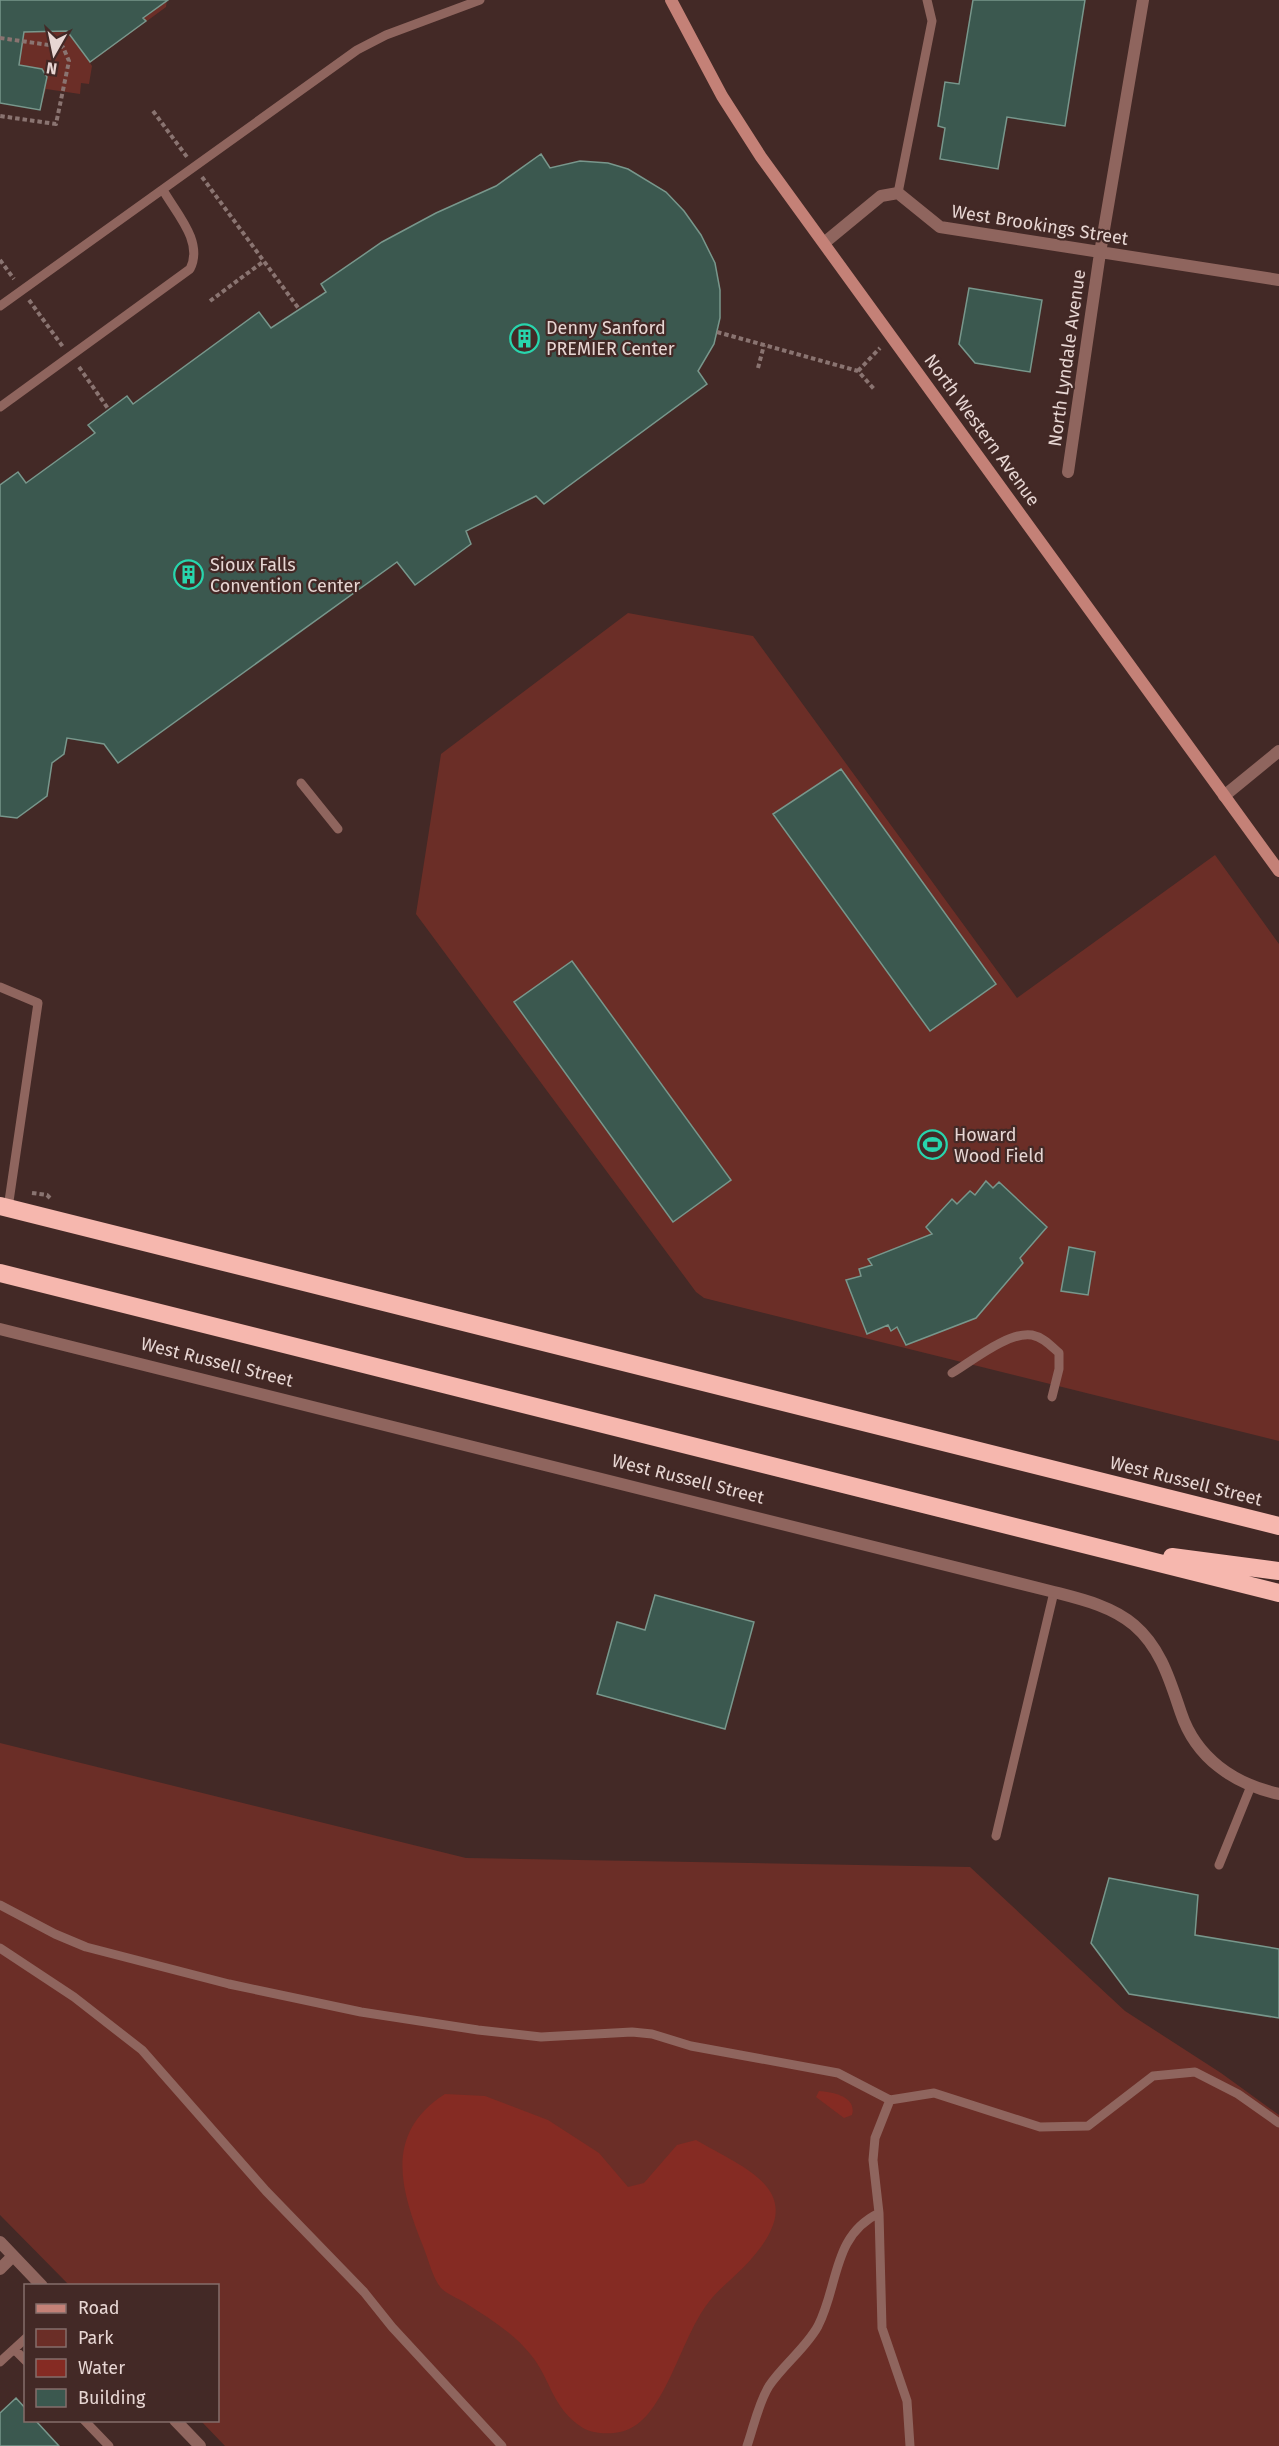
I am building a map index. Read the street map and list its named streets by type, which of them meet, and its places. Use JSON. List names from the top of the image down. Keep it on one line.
{"streets":{"highway":["West Russell Street"],"street":["West Brookings Street","North Lyndale Avenue","North Western Avenue"]},"crossings":[["West Brookings Street","North Lyndale Avenue"]],"places":{"building":["Denny Sanford PREMIER Center","Sioux Falls Convention Center"],"sports":["Howard Wood Field"]},"legend":["Road","Park","Water","Building"],"north":"bottom"}
